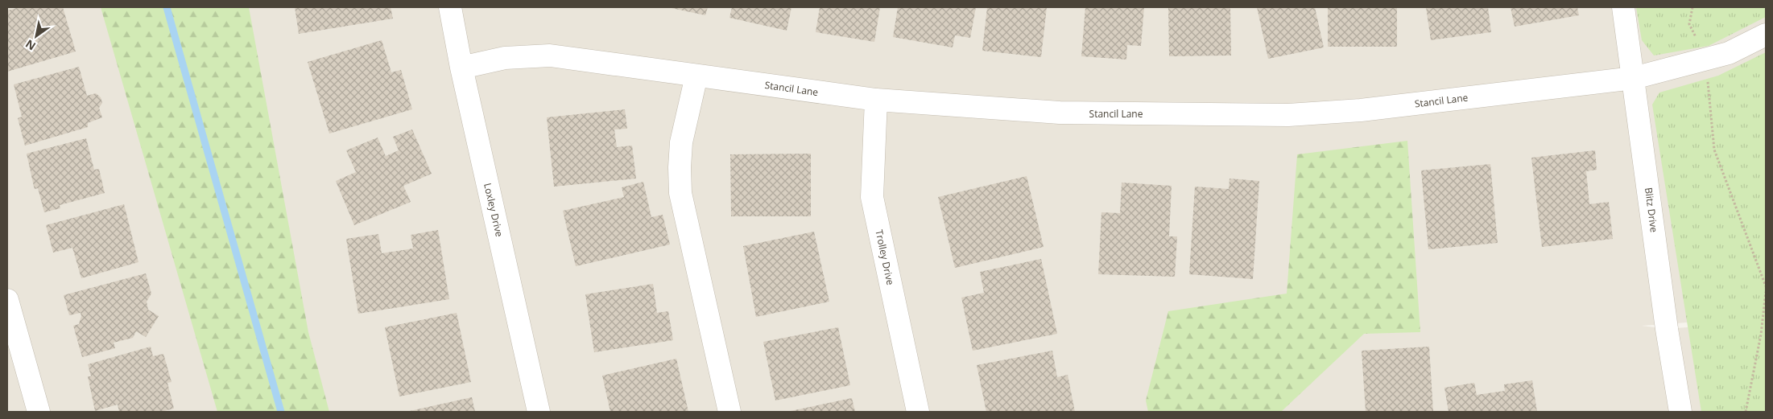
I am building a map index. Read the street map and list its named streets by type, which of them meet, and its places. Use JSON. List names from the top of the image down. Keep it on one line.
{"streets":{"street":["Stancil Lane","Loxley Drive","Blitz Drive","Trolley Drive"]},"crossings":[["Stancil Lane","Loxley Drive"],["Stancil Lane","Blitz Drive"],["Stancil Lane","Trolley Drive"]],"north":"bottom left"}
